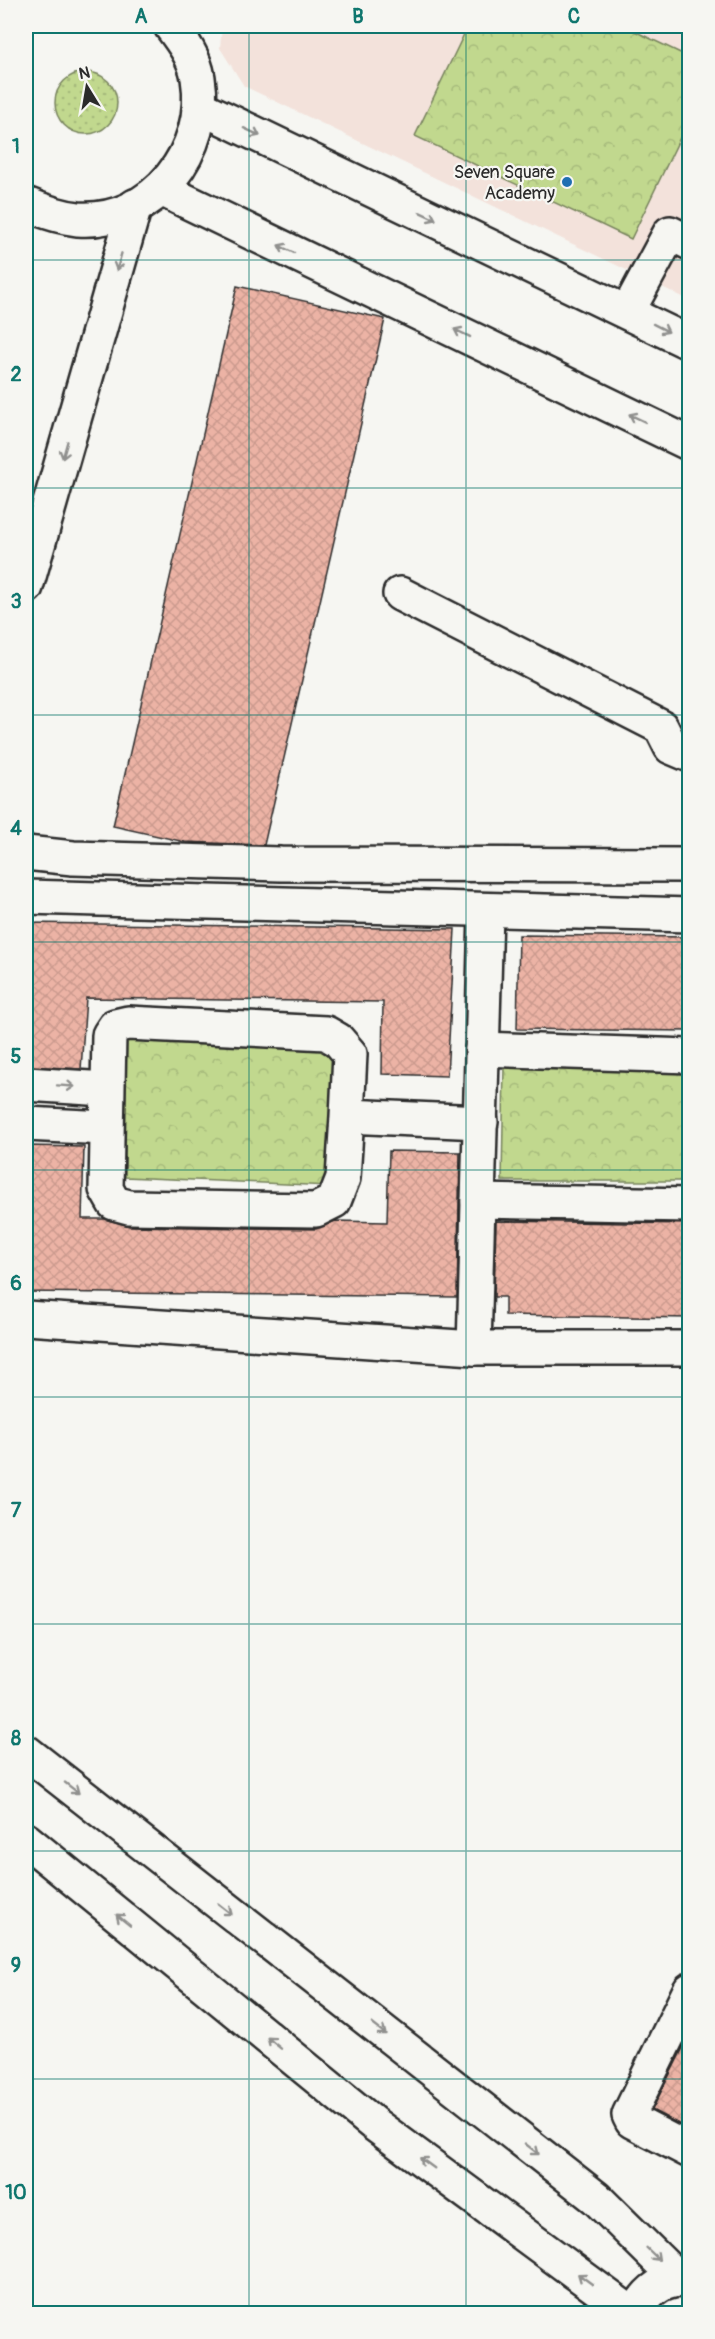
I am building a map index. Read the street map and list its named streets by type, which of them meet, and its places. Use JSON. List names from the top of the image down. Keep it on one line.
{"places":["Seven Square Academy"],"north":"top","grid":{"columns":["A","B","C"],"rows":["1","2","3","4","5","6","7","8","9","10"]}}
